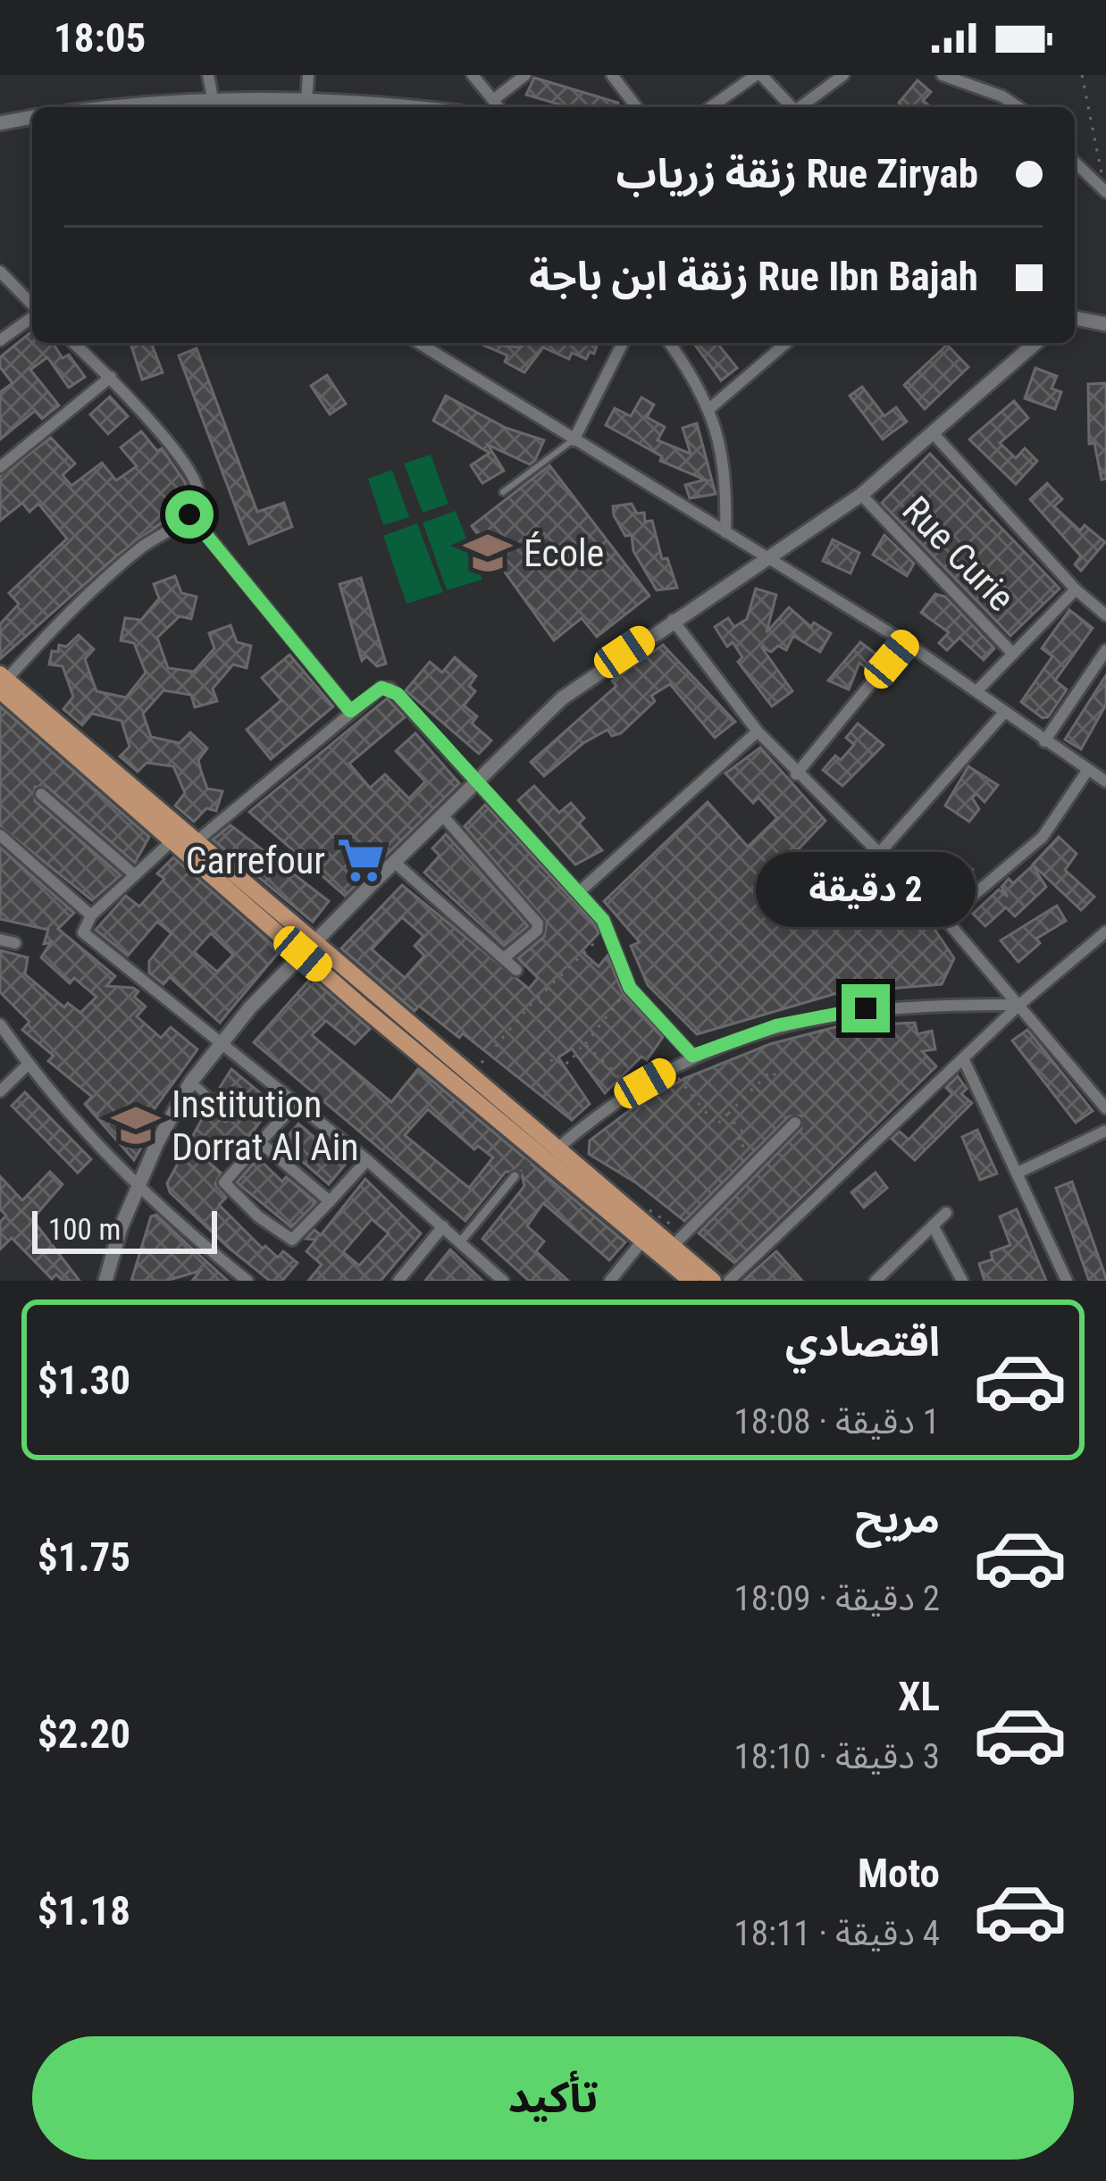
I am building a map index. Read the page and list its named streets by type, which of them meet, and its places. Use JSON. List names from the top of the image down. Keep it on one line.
{"streets":{"street":["Rue Curie"]},"places":{"school or university":["École","Institution Dorrat Al Ain"],"supermarket":["Carrefour"]},"scale_bar":"100 m","page":{"status":"18:05","banner":["Rue Ziryab زنقة زرياب","Rue Ibn Bajah زنقة ابن باجة"],"bubble":"2 دقيقة","scale":"100 m","list":[{"name":"اقتصادي","note":"1 دقيقة · 18:08","value":"$1.30"},{"name":"مريح","note":"2 دقيقة · 18:09","value":"$1.75"},{"name":"XL","note":"3 دقيقة · 18:10","value":"$2.20"},{"name":"Moto","note":"4 دقيقة · 18:11","value":"$1.18"}],"buttons":"تأكيد"}}
